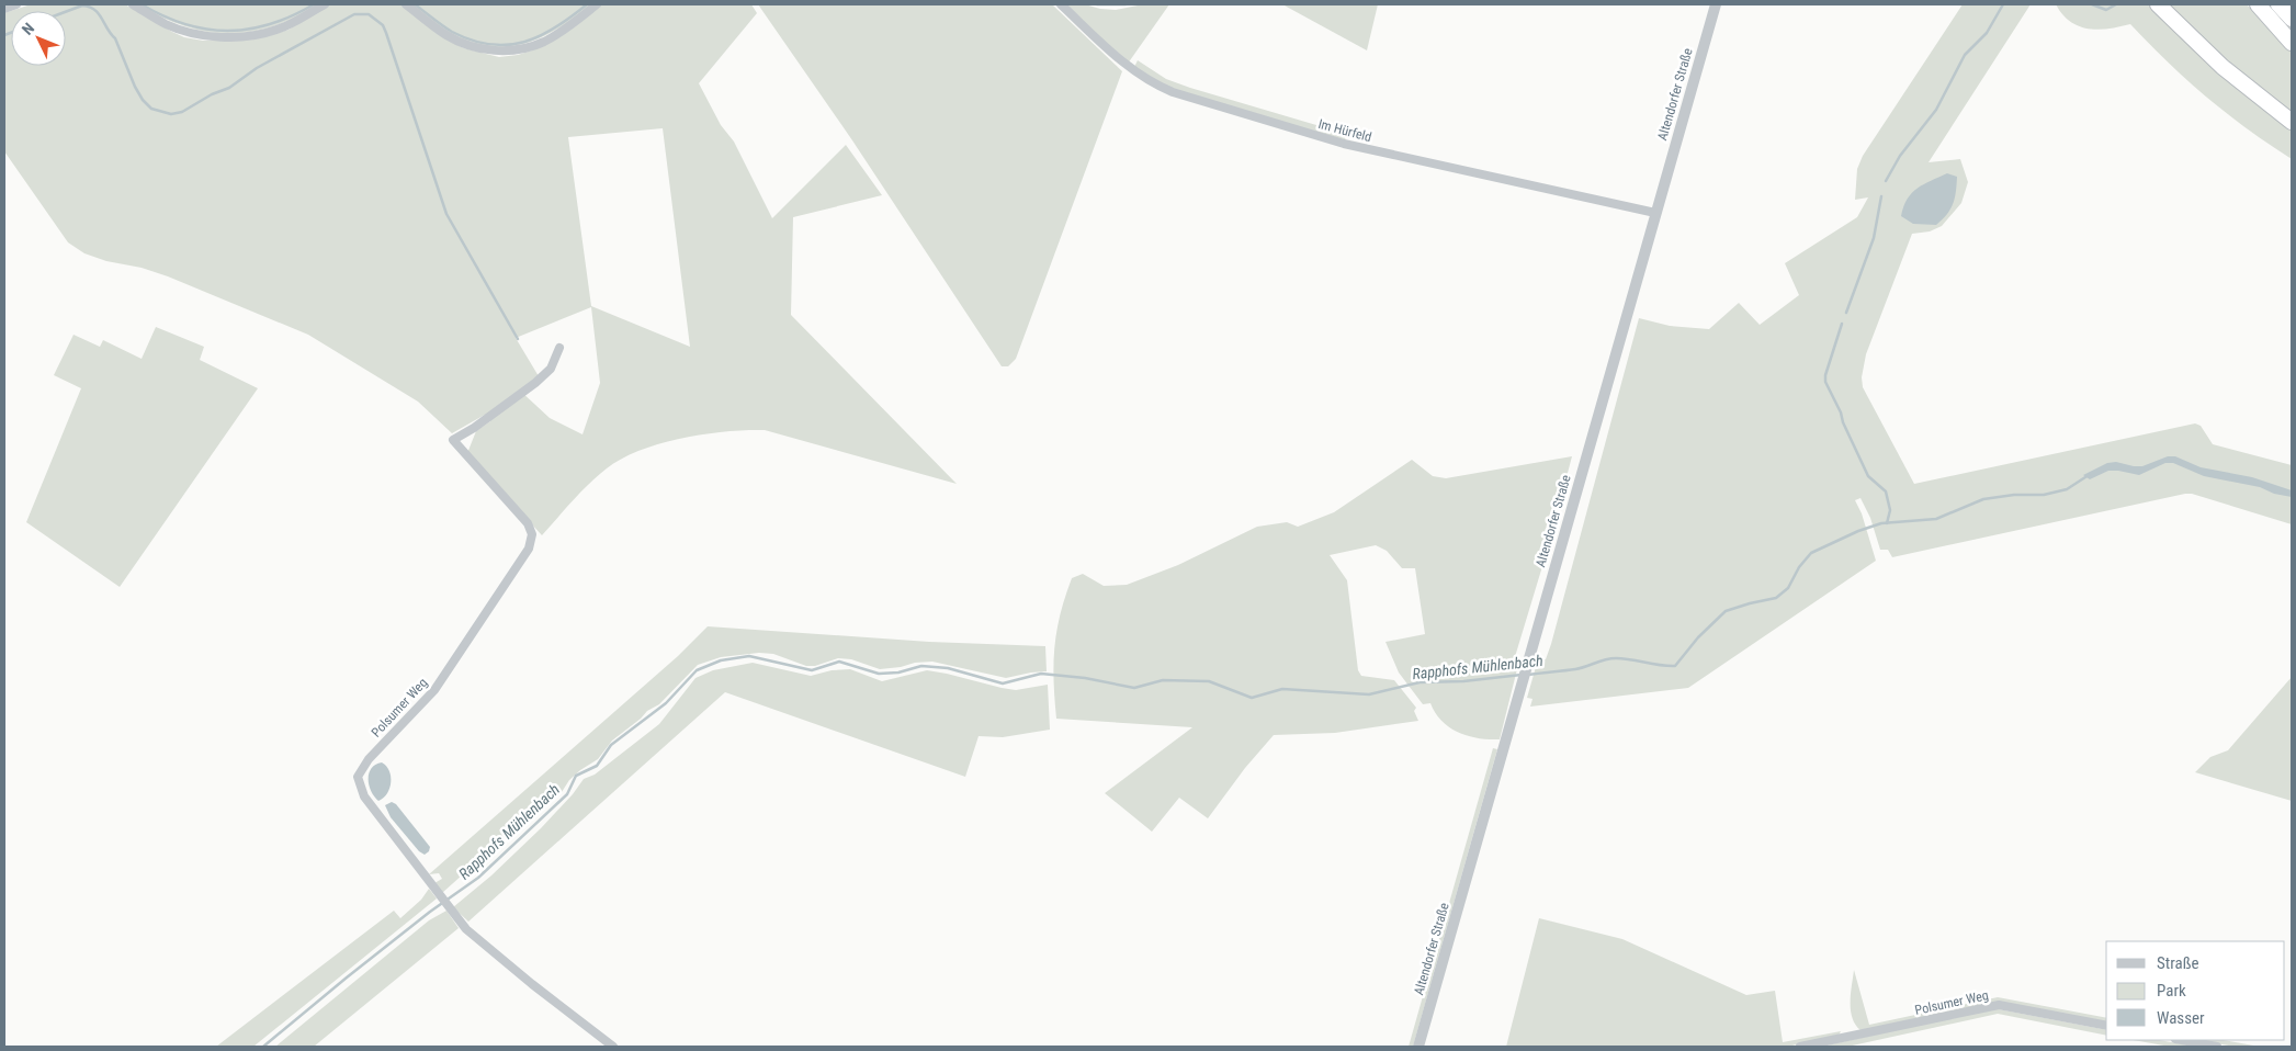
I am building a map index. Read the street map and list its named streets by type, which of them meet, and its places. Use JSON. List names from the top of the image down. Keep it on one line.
{"streets":{"street":["Altendorfer Straße","Im Hürfeld","Polsumer Weg"]},"crossings":[["Altendorfer Straße","Im Hürfeld"]],"water":["Rapphofs Mühlenbach"],"legend":["Straße","Park","Wasser"],"north":"top left"}
